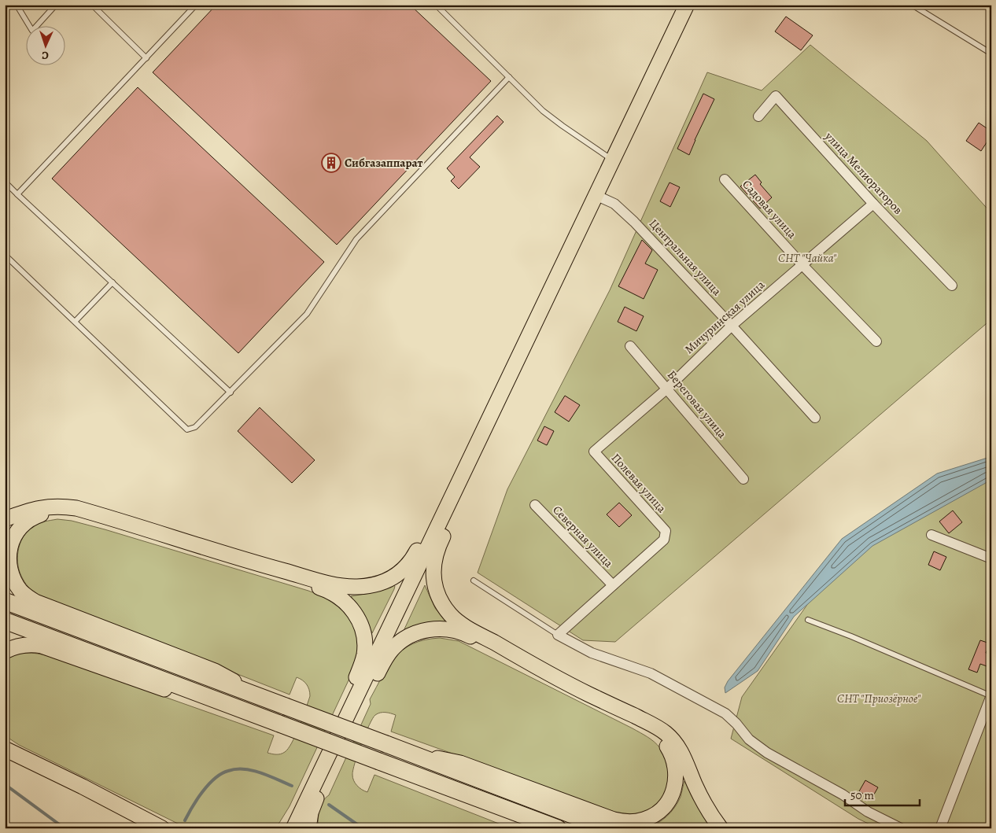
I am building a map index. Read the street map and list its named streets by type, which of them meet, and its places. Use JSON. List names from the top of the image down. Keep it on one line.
{"streets":{"street":["улица Мелиораторов","Садовая улица","Центральная улица","Мичуринская улица","Береговая улица","Полевая улица","Северная улица"]},"crossings":[["улица Мелиораторов","Мичуринская улица"],["Садовая улица","Мичуринская улица"],["Центральная улица","Мичуринская улица"],["Мичуринская улица","Береговая улица"],["Мичуринская улица","Полевая улица"],["Полевая улица","Северная улица"]],"parks":["СНТ \"Чайка\"","СНТ \"Приозёрное\""],"places":{"building":["Сибгазаппарат"]},"scale_bar":"50 m","north":"bottom"}
